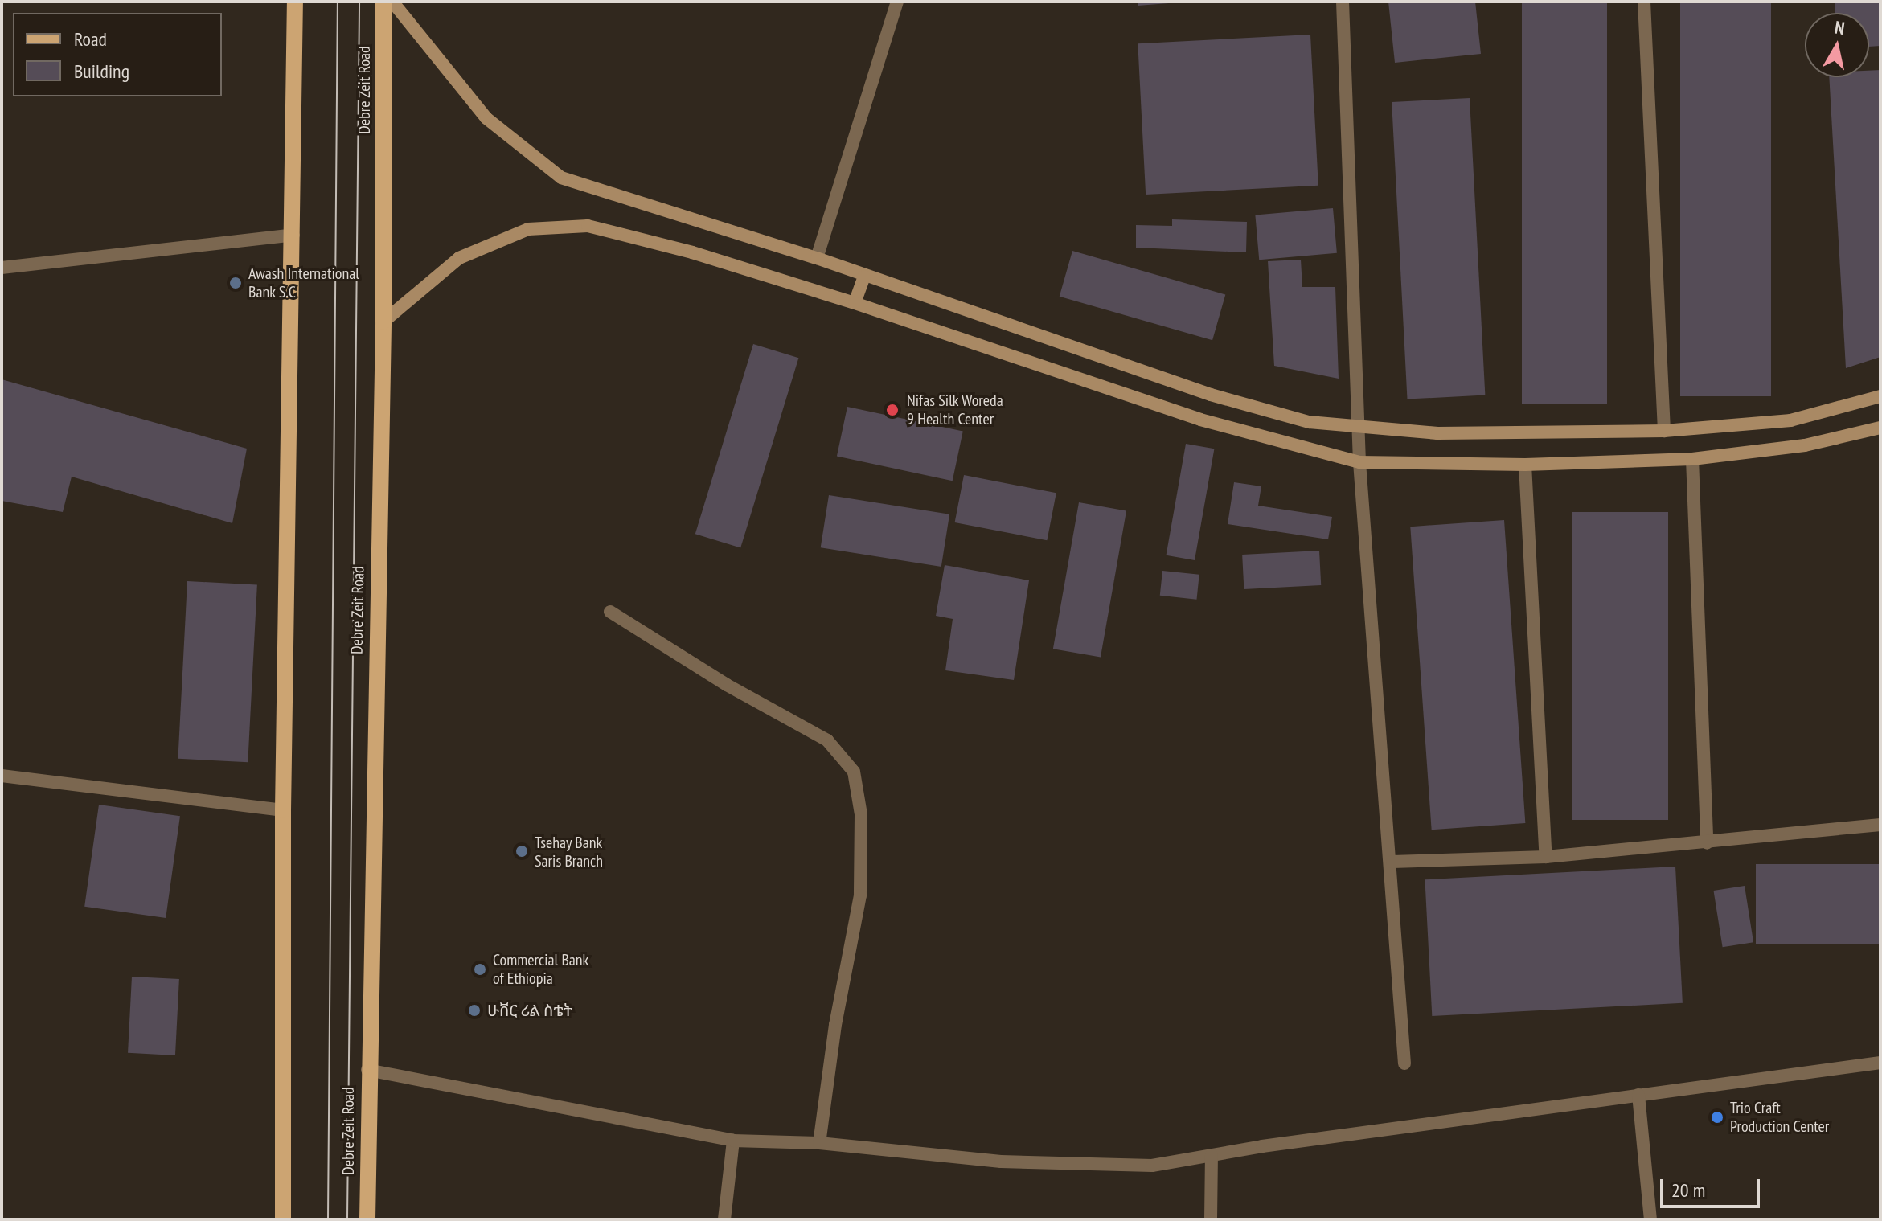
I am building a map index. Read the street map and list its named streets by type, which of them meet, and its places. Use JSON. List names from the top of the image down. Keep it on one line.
{"streets":{"main road":["Debre Zeit Road"]},"places":["Awash International Bank S.C","Nifas Silk Woreda 9 Health Center","Tsehay Bank Saris Branch","Commercial Bank of Ethiopia","ሁቨር ሪል ስቴት","Trio Craft Production Center"],"legend":["Road","Building"],"scale_bar":"20 m","north":"top"}
